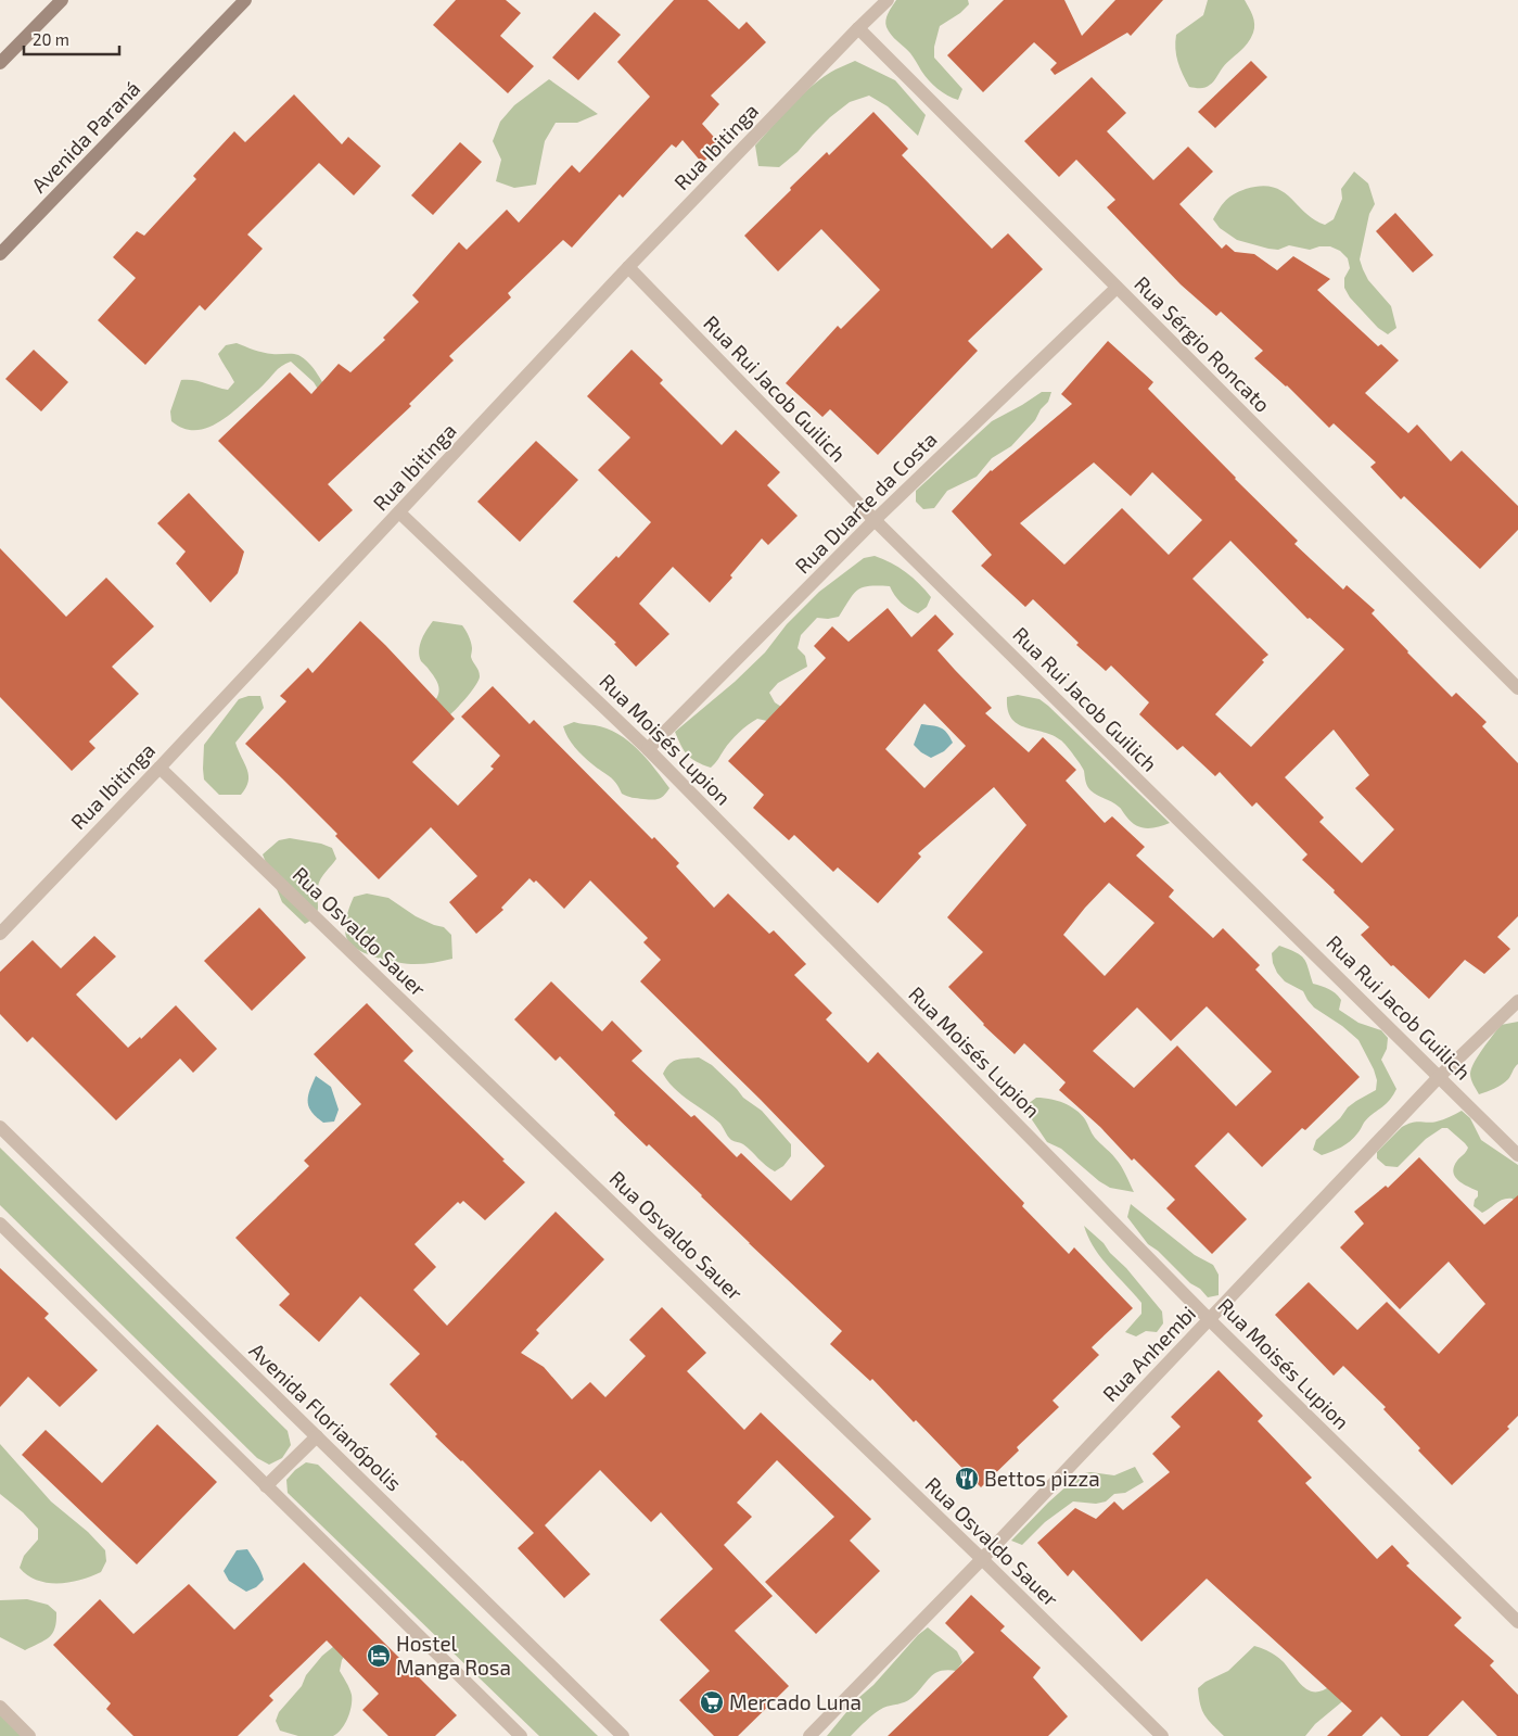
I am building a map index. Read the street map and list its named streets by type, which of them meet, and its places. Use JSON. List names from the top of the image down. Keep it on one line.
{"streets":{"main road":["Avenida Paraná"],"street":["Rua Ibitinga","Rua Sérgio Roncato","Rua Rui Jacob Guilich","Rua Duarte da Costa","Rua Moisés Lupion","Rua Osvaldo Sauer","Rua Anhembi","Avenida Florianópolis"]},"crossings":[["Rua Ibitinga","Rua Sérgio Roncato"],["Rua Ibitinga","Rua Rui Jacob Guilich"],["Rua Ibitinga","Rua Moisés Lupion"],["Rua Ibitinga","Rua Osvaldo Sauer"],["Rua Sérgio Roncato","Rua Duarte da Costa"],["Rua Rui Jacob Guilich","Rua Duarte da Costa"],["Rua Rui Jacob Guilich","Rua Anhembi"],["Rua Duarte da Costa","Rua Moisés Lupion"],["Rua Moisés Lupion","Rua Anhembi"],["Rua Osvaldo Sauer","Rua Anhembi"]],"places":{"restaurant":["Bettos pizza"],"hotel":["Hostel Manga Rosa"],"supermarket":["Mercado Luna"]},"scale_bar":"20 m"}
